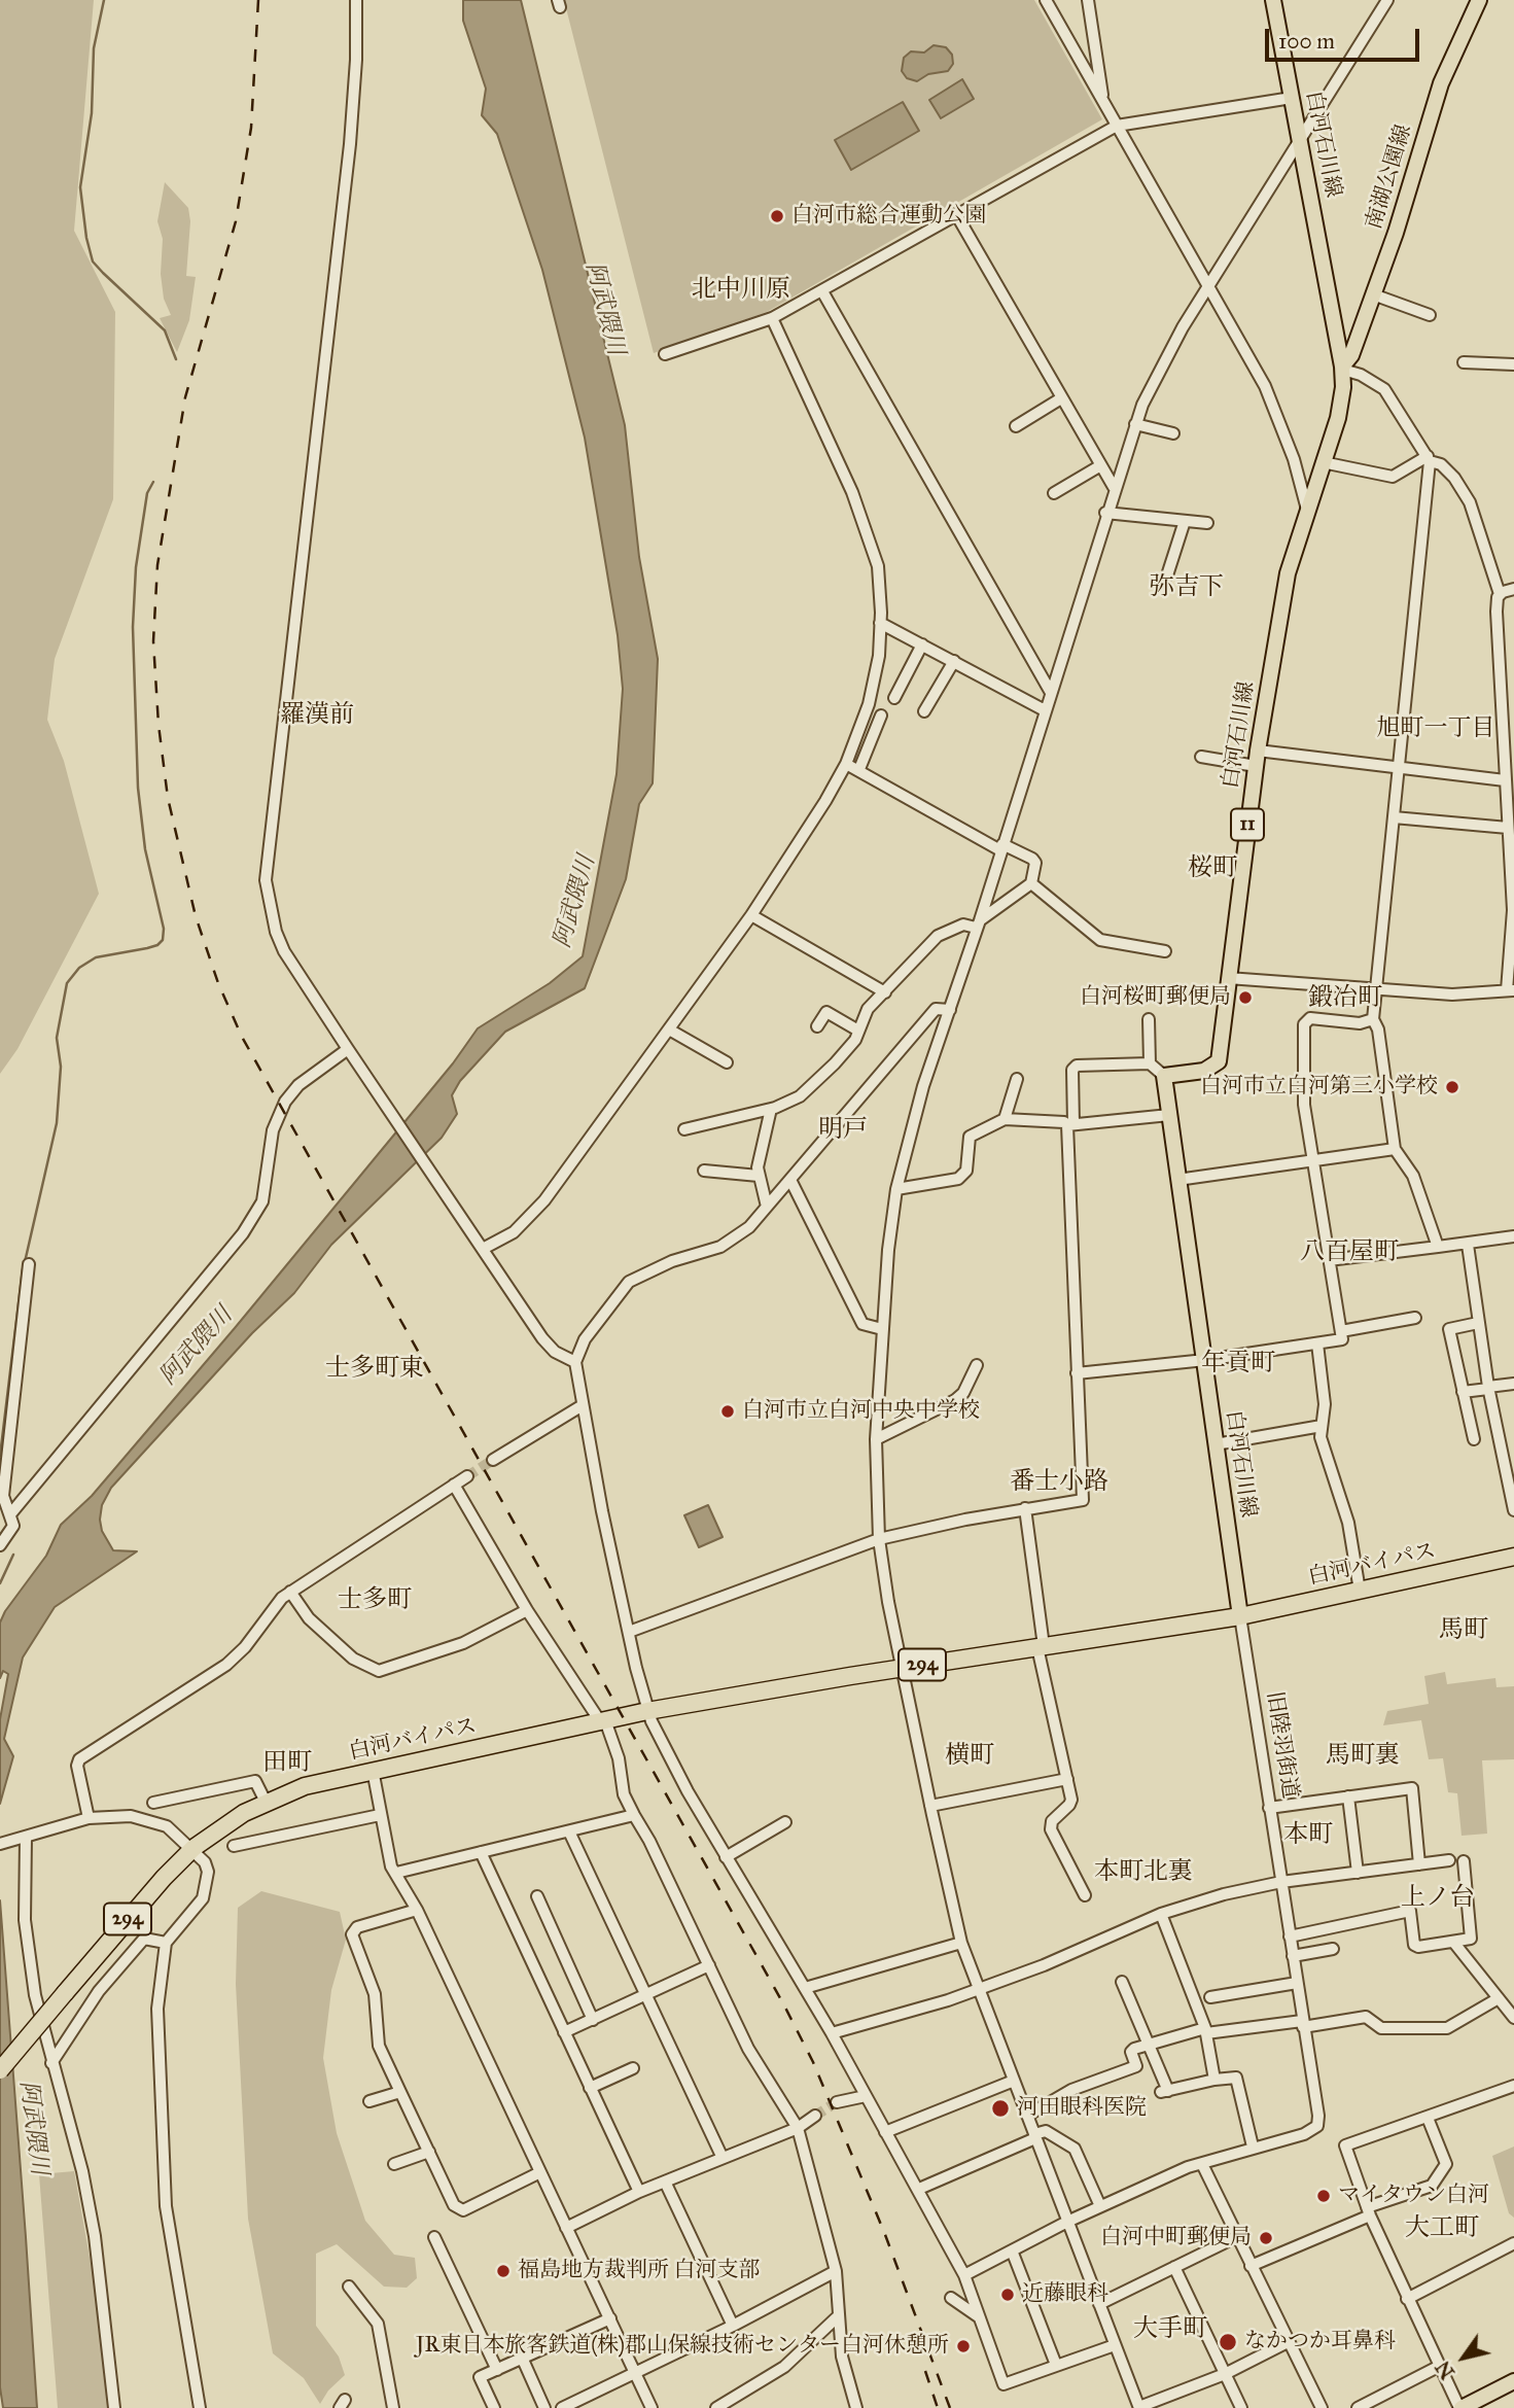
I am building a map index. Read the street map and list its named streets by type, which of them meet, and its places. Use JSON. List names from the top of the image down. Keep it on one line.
{"streets":{"highway":["白河バイパス","294"],"main road":["白河石川線","南湖公園線","11"],"street":["旧陸羽街道"]},"crossings":[["白河石川線","南湖公園線"],["白河石川線","白河バイパス"],["白河石川線","294"],["白河石川線","旧陸羽街道"],["白河バイパス","294"],["白河バイパス","旧陸羽街道"],["294","旧陸羽街道"]],"districts":["北中川原","弥吉下","羅漢前","旭町一丁目","桜町","鍛冶町","明戸","八百屋町","年貢町","士多町東","番士小路","士多町","馬町","横町","馬町裏","田町","本町","本町北裏","上ノ台","大工町","大手町"],"water":["阿武隈川"],"places":["白河市総合運動公園","白河桜町郵便局","白河市立白河第三小学校","白河市立白河中央中学校","河田眼科医院","マイタウン白河","白河中町郵便局","福島地方裁判所 白河支部","近藤眼科","なかつか耳鼻科","JR東日本旅客鉄道(株)郡山保線技術センター白河休憩所"],"scale_bar":"100 m","north":"bottom left"}
